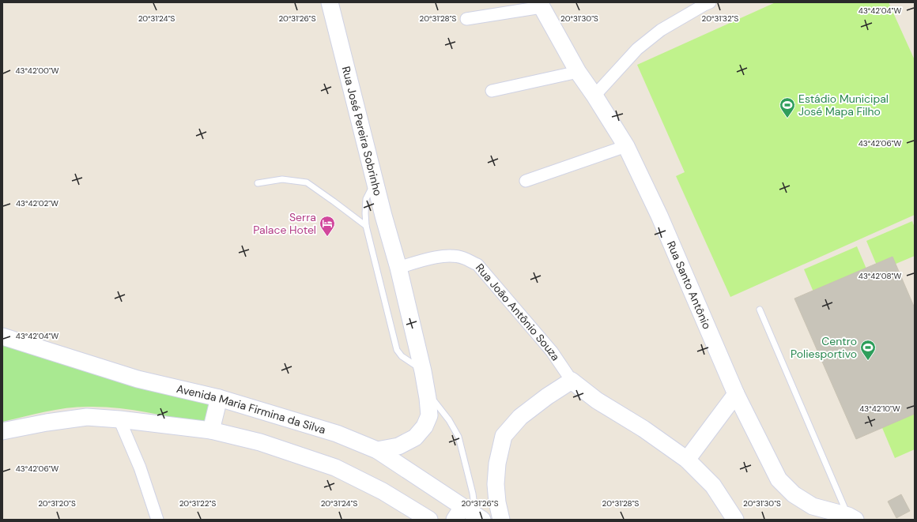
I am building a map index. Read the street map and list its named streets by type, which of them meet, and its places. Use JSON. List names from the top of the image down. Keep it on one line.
{"streets":{"main road":["Rua José Pereira Sobrinho","Rua Santo Antônio","Avenida Maria Firmina da Silva"],"street":["Rua João Antônio Souza"]},"crossings":[["Rua José Pereira Sobrinho","Rua João Antônio Souza"],["Rua José Pereira Sobrinho","Avenida Maria Firmina da Silva"]],"places":{"sports":["Estádio Municipal José Mapa Filho","Centro Poliesportivo"],"hotel":["Serra Palace Hotel"]},"coordinates":["43°42'04\"W","20°31'26\"S","20°31'28\"S","20°31'24\"S","20°31'30\"S","20°31'32\"S","43°42'00\"W","43°42'06\"W","43°42'02\"W","43°42'08\"W","43°42'10\"W","20°31'20\"S","20°31'22\"S"]}
